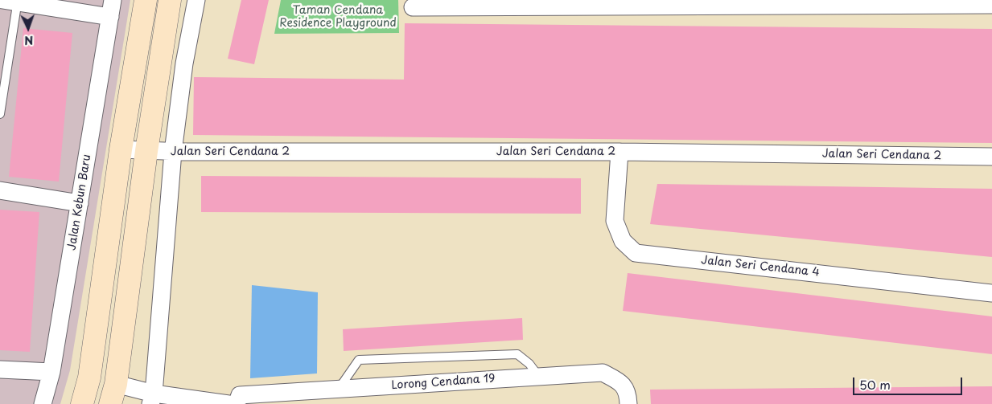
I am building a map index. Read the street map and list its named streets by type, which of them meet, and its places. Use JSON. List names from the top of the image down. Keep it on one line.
{"streets":{"street":["Jalan Seri Cendana 2","Jalan Kebun Baru","Jalan Seri Cendana 4","Lorong Cendana 19"]},"crossings":[["Jalan Seri Cendana 2","Jalan Seri Cendana 4"]],"parks":["Taman Cendana Residence Playground"],"scale_bar":"50 m","north":"bottom"}
